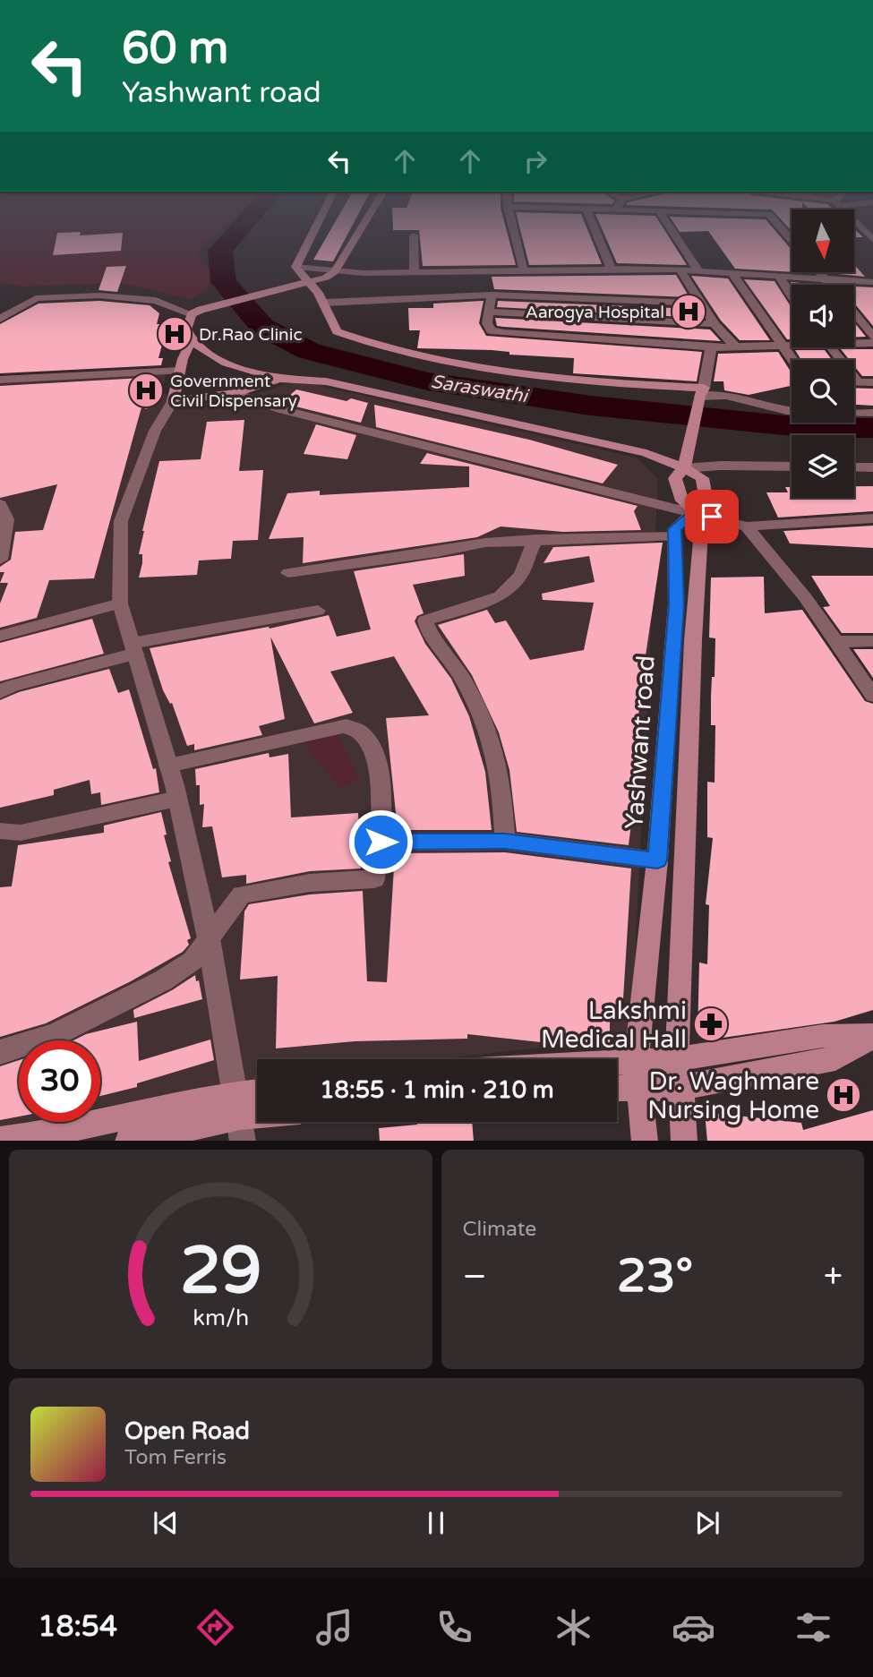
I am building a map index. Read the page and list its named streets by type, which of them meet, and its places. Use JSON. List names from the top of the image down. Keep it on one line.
{"streets":{"main road":["Yashwant road"]},"water":["Saraswathi"],"places":{"hospital":["Aarogya Hospital","Dr.Rao Clinic","Government Civil Dispensary","Dr. Waghmare Nursing Home"],"pharmacy":["Lakshmi Medical Hall"]},"north":"bottom","page":{"turn":["60 m","Yashwant road"],"limit":"30","trip":"18:55 · 1 min · 210 m","tile":"Climate","heat":["−","23°","+"],"song":["Open Road","Tom Ferris"],"tabs":"18:54","gauge":["29","km/h"]}}
